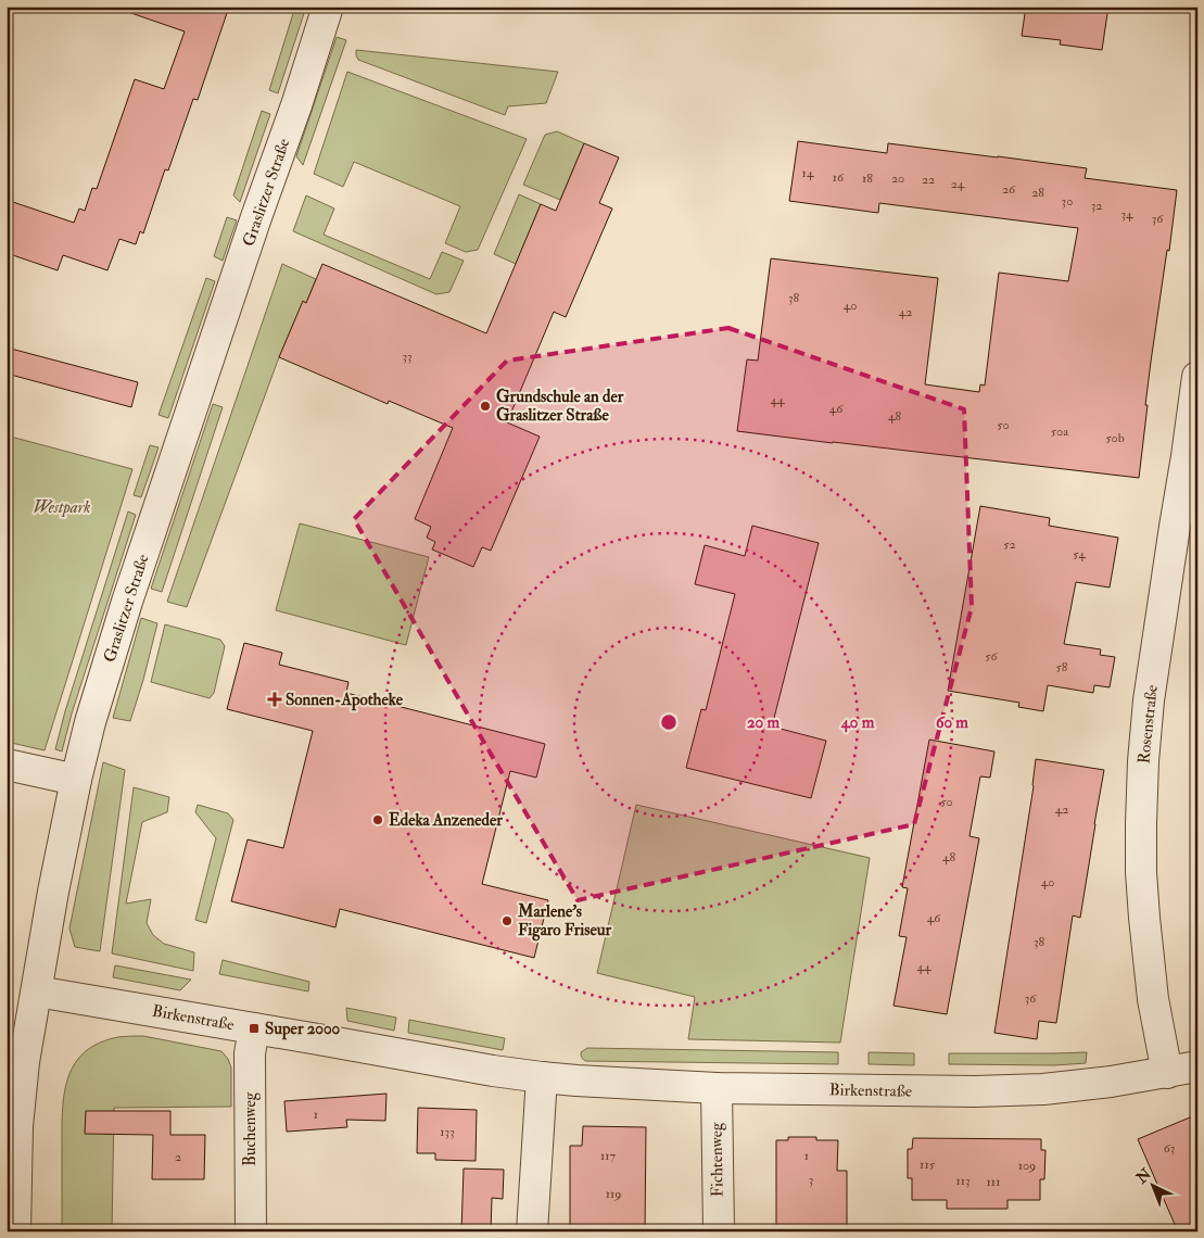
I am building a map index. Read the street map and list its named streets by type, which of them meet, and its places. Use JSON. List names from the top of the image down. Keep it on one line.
{"streets":{"street":["Graslitzer Straße","Rosenstraße","Birkenstraße","Buchenweg","Fichtenweg"]},"crossings":[["Graslitzer Straße","Birkenstraße"],["Rosenstraße","Birkenstraße"],["Birkenstraße","Buchenweg"],["Birkenstraße","Fichtenweg"]],"parks":["Westpark"],"places":{"other":["Grundschule an der Graslitzer Straße","Edeka Anzeneder","Marlene's Figaro Friseur"],"health":["Sonnen-Apotheke"],"transit":["Super 2000"]},"house_numbers":["14","16","18","20","22","24","26","28","30","32","34","36","38","40","42","33","44","46","48","50","50a","50b","52","54","56","58","50","42","48","40","46","38","44","36","1","133","63","117","1","2","115","109","3","113","111","119"],"north":"top left","rings":["20 m","40 m","60 m"]}
